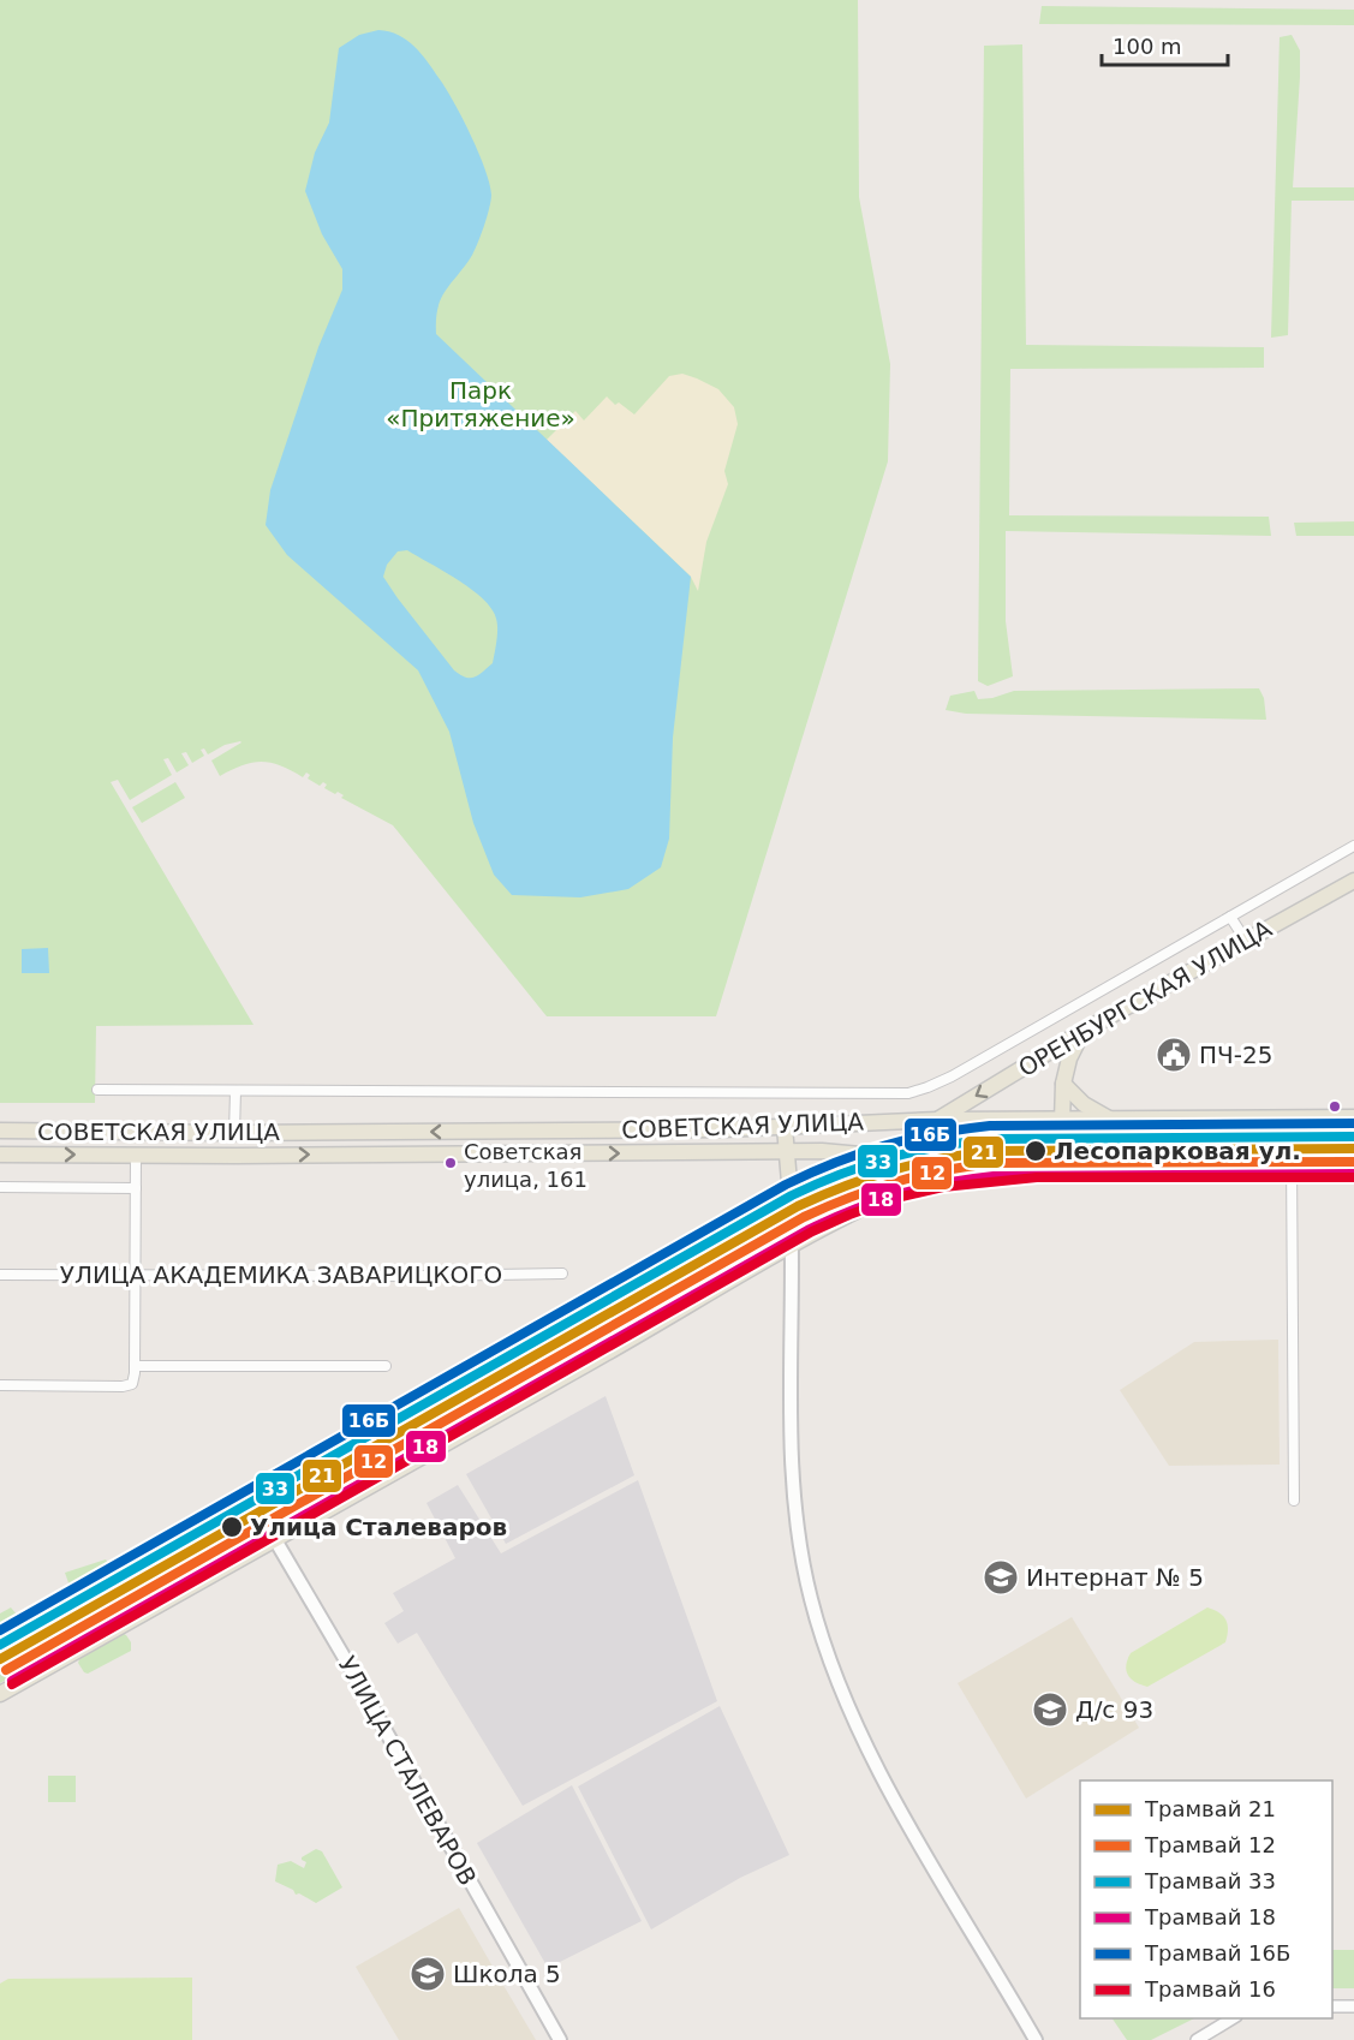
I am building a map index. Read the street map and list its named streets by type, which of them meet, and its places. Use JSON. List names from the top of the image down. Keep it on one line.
{"streets":{"main road":["ОРЕНБУРГСКАЯ УЛИЦА","СОВЕТСКАЯ УЛИЦА","УЛИЦА СТАЛЕВАРОВ"],"street":["УЛИЦА АКАДЕМИКА ЗАВАРИЦКОГО"]},"crossings":[["ОРЕНБУРГСКАЯ УЛИЦА","СОВЕТСКАЯ УЛИЦА"],["СОВЕТСКАЯ УЛИЦА","УЛИЦА СТАЛЕВАРОВ"]],"one_way":["ОРЕНБУРГСКАЯ УЛИЦА"],"parks":["Парк «Притяжение»"],"places":{"public building":["ПЧ-25"],"other":["Лесопарковая ул.","Советская улица, 161","Улица Сталеваров"],"school or university":["Интернат № 5","Д/с 93","Школа 5"]},"lines":["tram line 16Б","tram line 33","tram line 21","tram line 12","tram line 18","tram line 16"],"legend":["Трамвай 21","Трамвай 12","Трамвай 33","Трамвай 18","Трамвай 16Б","Трамвай 16"],"scale_bar":"100 m"}
